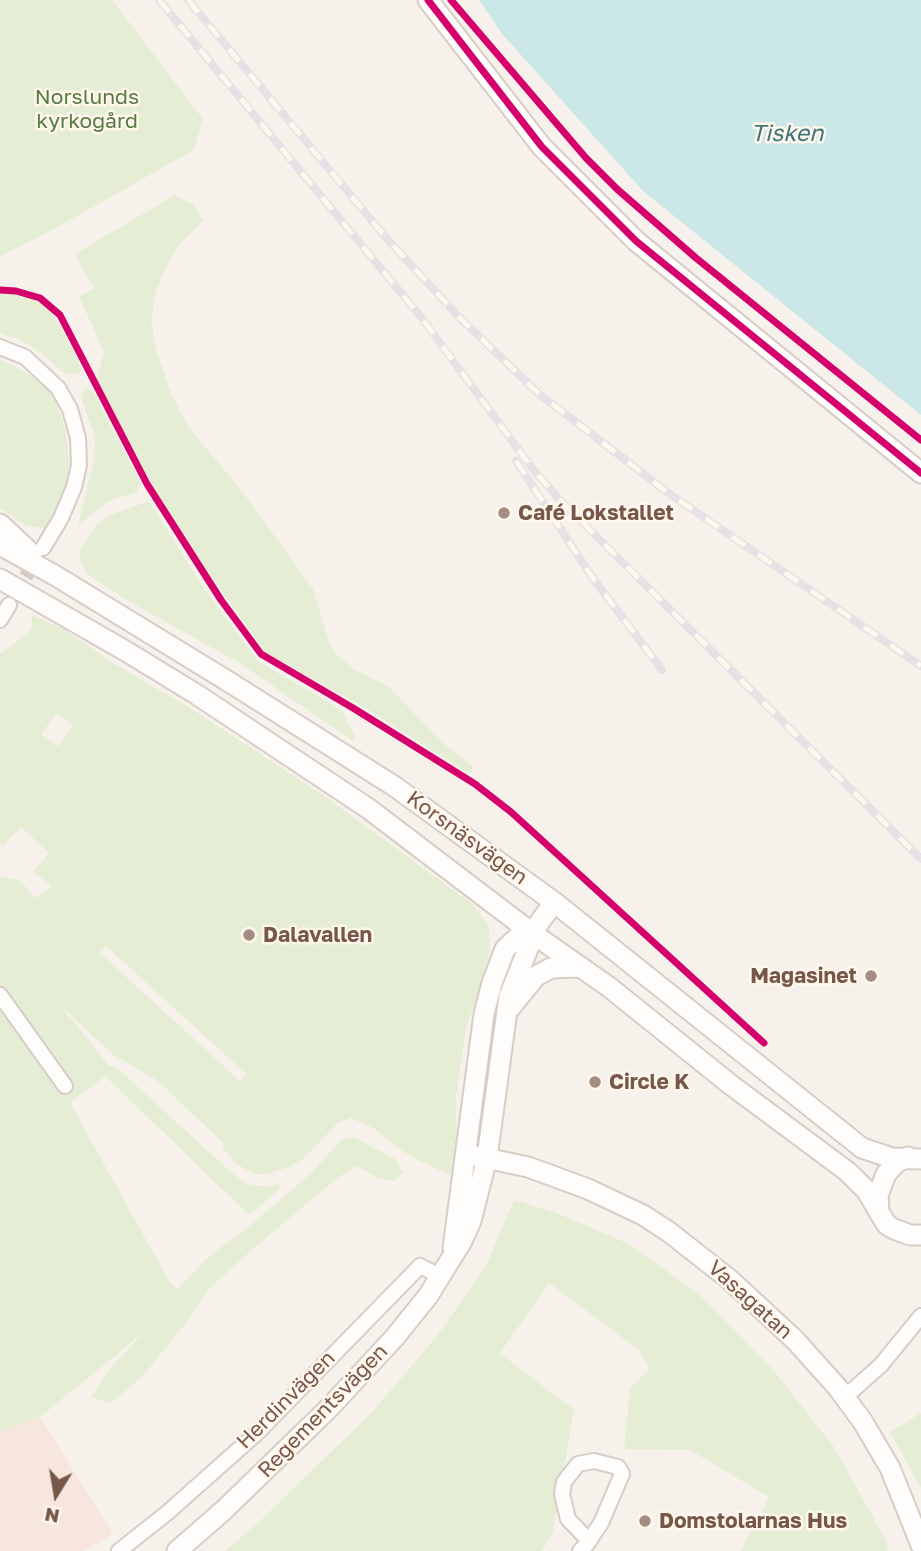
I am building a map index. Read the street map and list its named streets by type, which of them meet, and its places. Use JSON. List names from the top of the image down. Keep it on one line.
{"streets":{"main road":["Korsnäsvägen","Vasagatan","Regementsvägen"],"street":["Herdinvägen"]},"crossings":[["Korsnäsvägen","Regementsvägen"],["Vasagatan","Regementsvägen"],["Herdinvägen","Regementsvägen"]],"water":["Tisken"],"parks":["Norslunds kyrkogård"],"places":["Café Lokstallet","Dalavallen","Magasinet","Circle K","Domstolarnas Hus"],"north":"bottom"}
